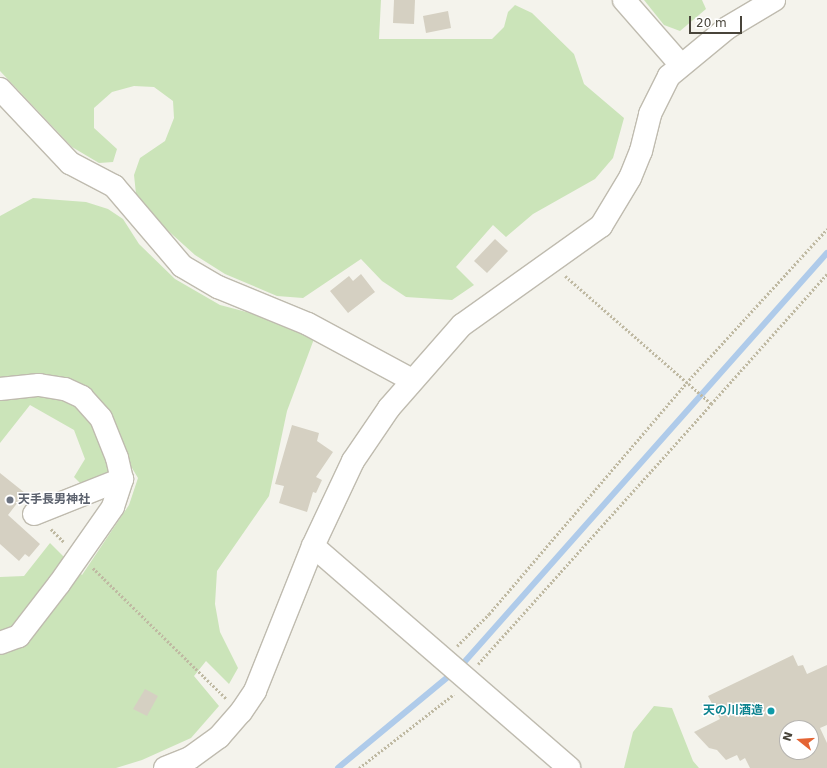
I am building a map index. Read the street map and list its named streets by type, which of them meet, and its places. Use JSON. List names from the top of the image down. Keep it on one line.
{"places":["天手長男神社","天の川酒造"],"scale_bar":"20 m","north":"left"}
